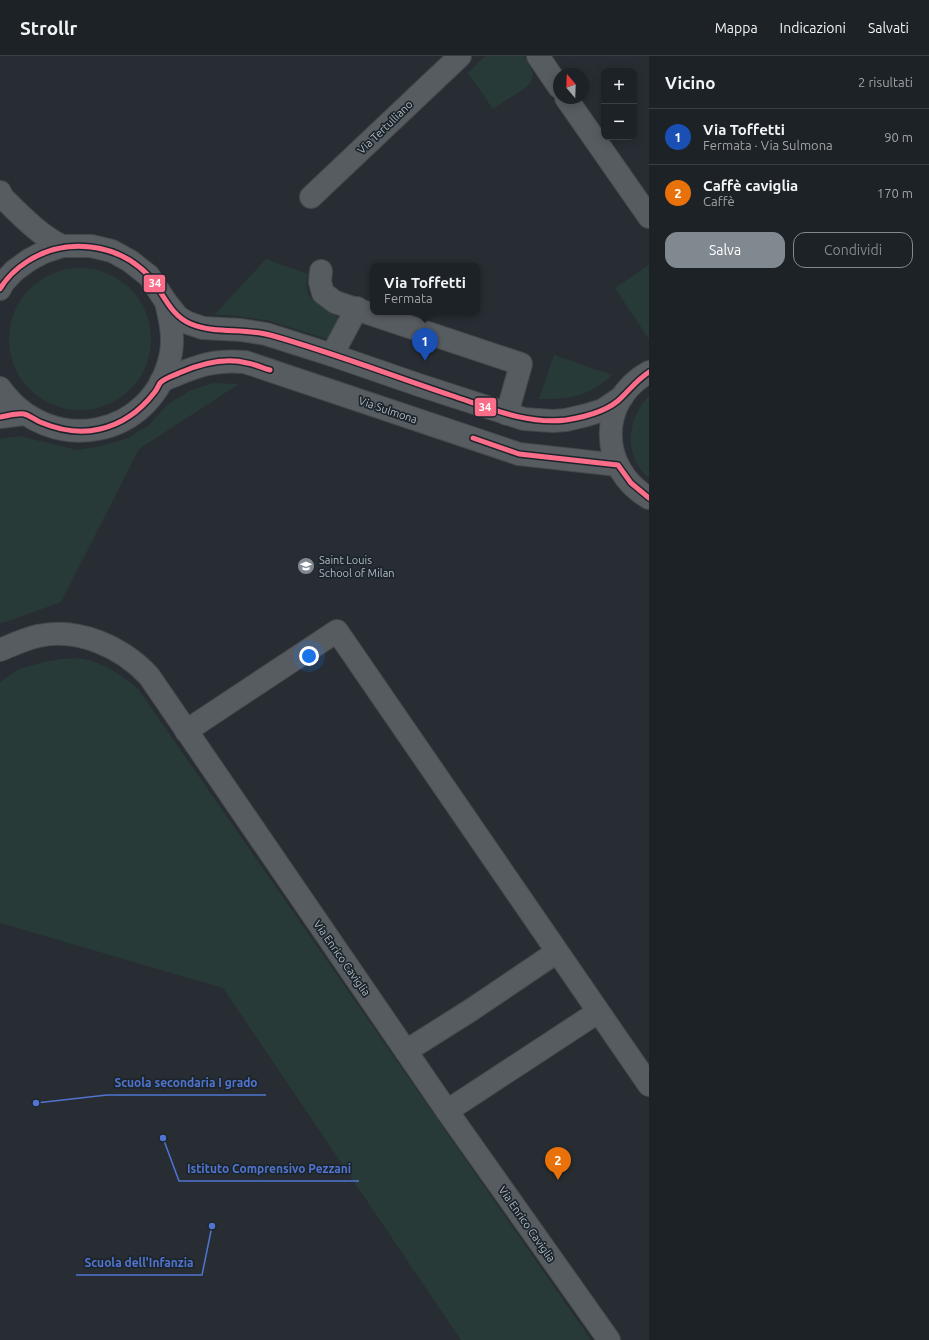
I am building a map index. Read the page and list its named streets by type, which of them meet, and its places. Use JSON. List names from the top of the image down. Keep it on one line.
{"streets":{"street":["Via Tertulliano","Via Sulmona","Via Enrico Caviglia"]},"places":{"school or university":["Saint Louis School of Milan"],"other":["Scuola secondaria I grado","Istituto Comprensivo Pezzani","Scuola dell'Infanzia"]},"lines":["transit line 34"],"north":"top","page":{"header":"Strollr","nav":["Mappa","Indicazioni","Salvati"],"heading":["Vicino","2 risultati"],"map_buttons":["+","−"],"list":[{"mark":"1","name":"Via Toffetti","note":"Fermata · Via Sulmona","value":"90 m"},{"mark":"2","name":"Caffè caviglia","note":"Caffè","value":"170 m"}],"buttons":["Salva","Condividi"],"popup":["Via Toffetti","Fermata"],"pins":["1","2"]}}
